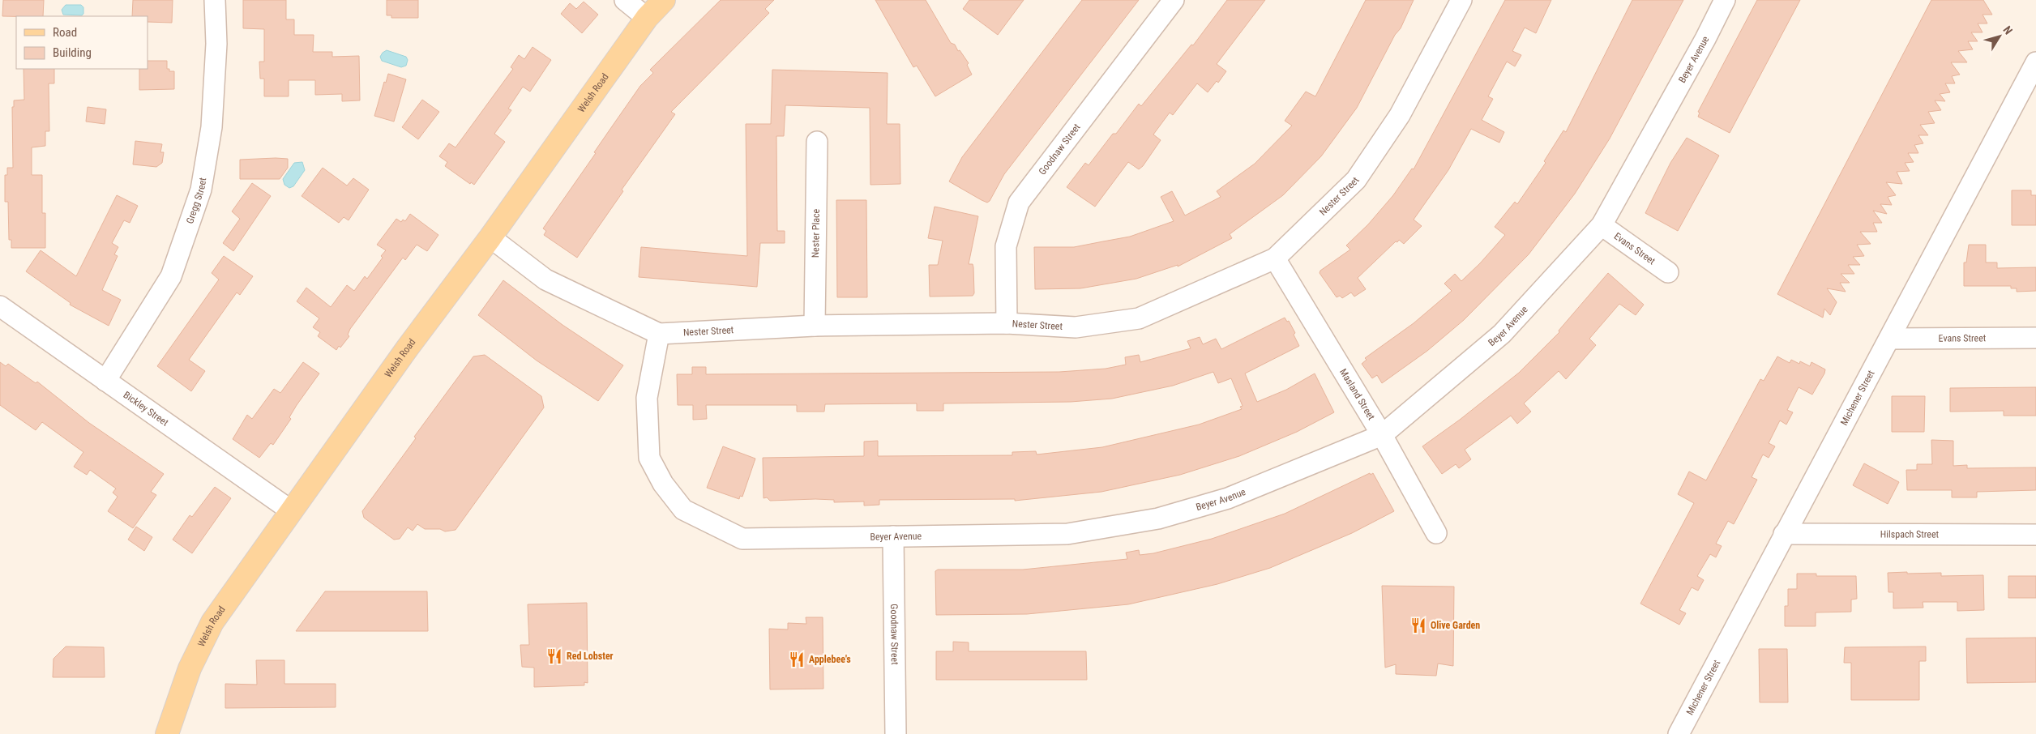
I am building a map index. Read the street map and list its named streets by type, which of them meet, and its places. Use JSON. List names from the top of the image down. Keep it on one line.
{"streets":{"main road":["Welsh Road"],"street":["Beyer Avenue","Goodnaw Street","Nester Street","Gregg Street","Nester Place","Evans Street","Masland Street","Michener Street","Bickley Street","Hilspach Street"]},"crossings":[["Beyer Avenue","Goodnaw Street"],["Beyer Avenue","Nester Street"],["Beyer Avenue","Evans Street"],["Beyer Avenue","Masland Street"],["Welsh Road","Nester Street"],["Welsh Road","Bickley Street"],["Goodnaw Street","Nester Street"],["Nester Street","Nester Place"],["Nester Street","Masland Street"],["Gregg Street","Bickley Street"],["Evans Street","Michener Street"],["Michener Street","Hilspach Street"]],"places":{"restaurant":["Olive Garden","Red Lobster","Applebee's"]},"legend":["Road","Building"],"north":"top right"}
